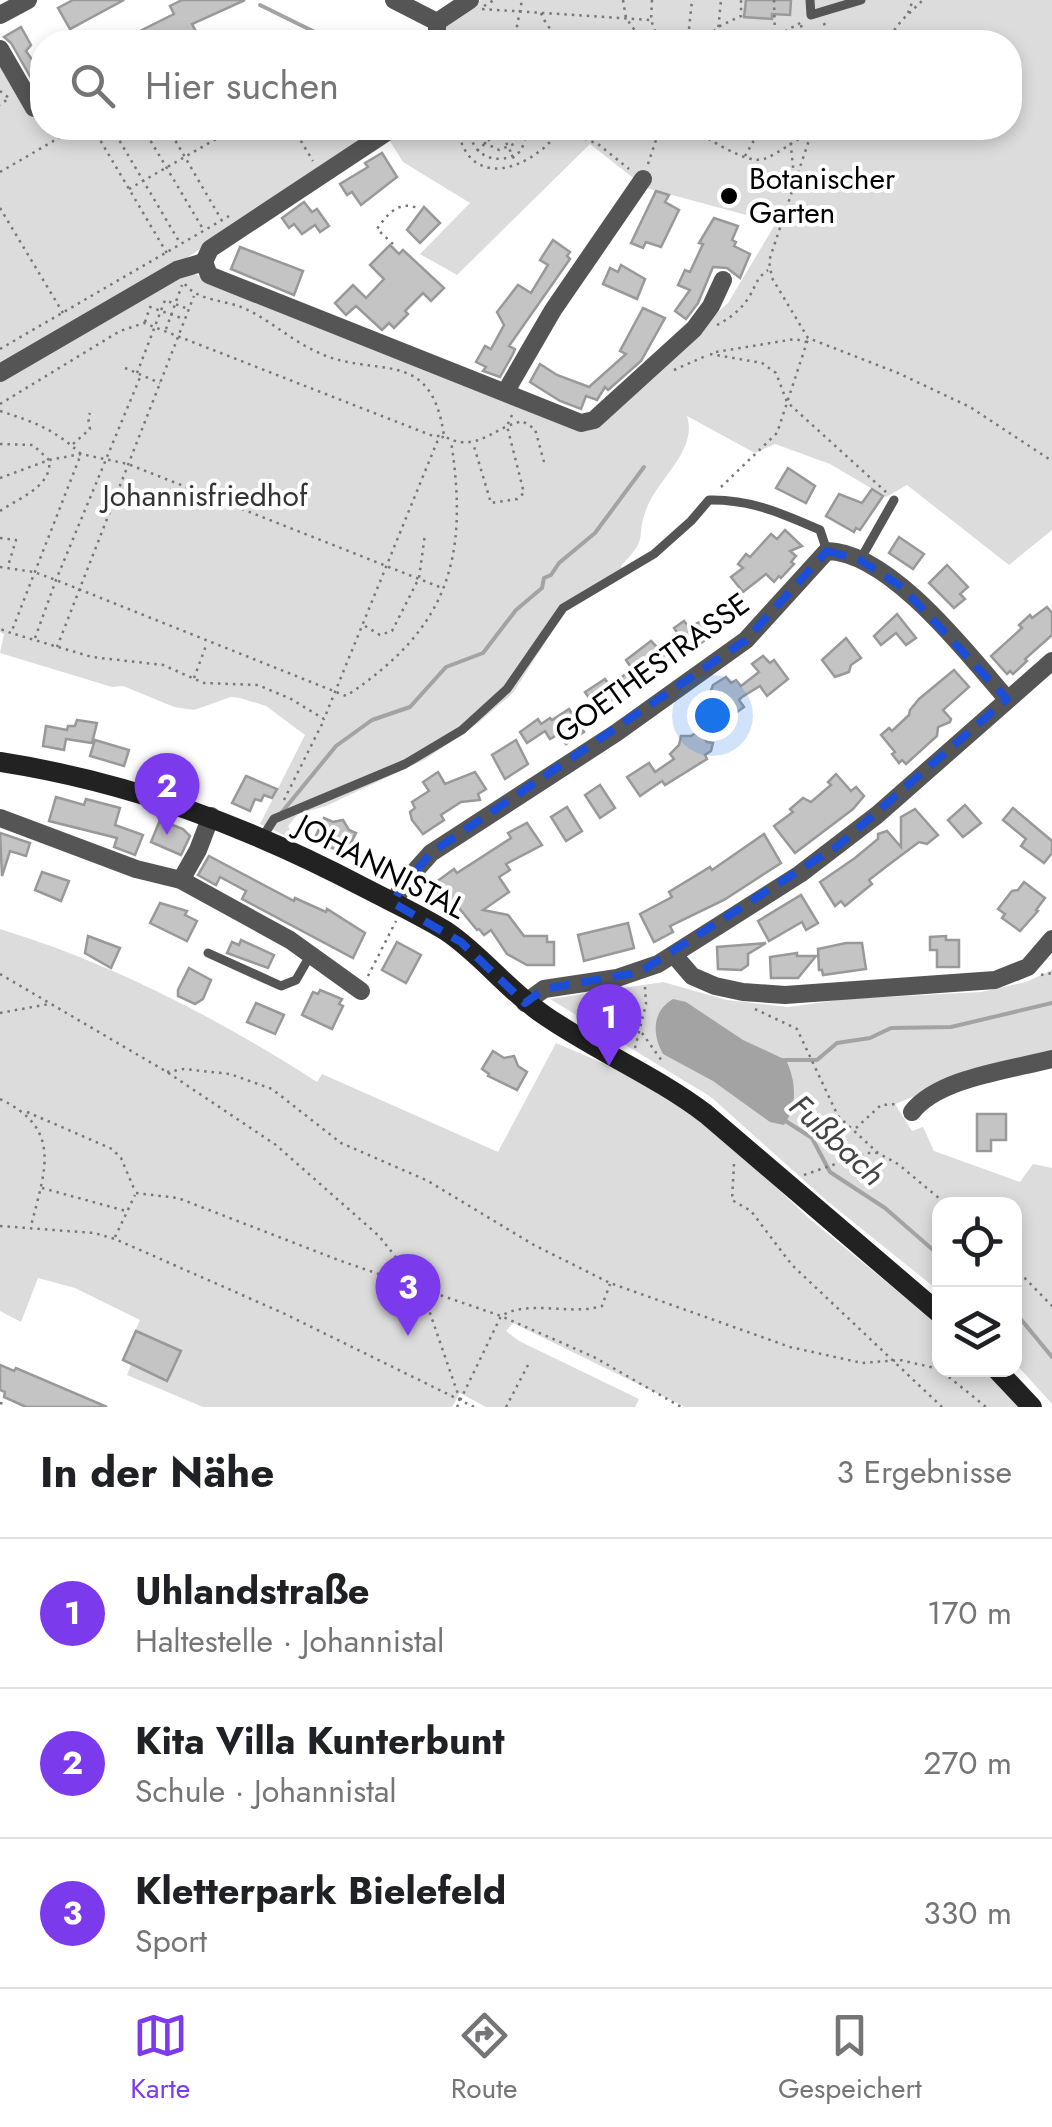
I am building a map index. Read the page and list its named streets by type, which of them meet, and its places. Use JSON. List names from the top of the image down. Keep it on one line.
{"streets":{"main road":["JOHANNISTAL"],"street":["GOETHESTRASSE"]},"crossings":[["GOETHESTRASSE","JOHANNISTAL"]],"water":["Fußbach"],"parks":["Johannisfriedhof"],"places":["Botanischer Garten"],"page":{"search":"Hier suchen","pins":["2","1","3"],"heading":["In der Nähe","3 Ergebnisse"],"list":[{"mark":"1","name":"Uhlandstraße","note":"Haltestelle · Johannistal","value":"170 m"},{"mark":"2","name":"Kita Villa Kunterbunt","note":"Schule · Johannistal","value":"270 m"},{"mark":"3","name":"Kletterpark Bielefeld","note":"Sport","value":"330 m"}],"nav":["Karte","Route","Gespeichert"]}}
